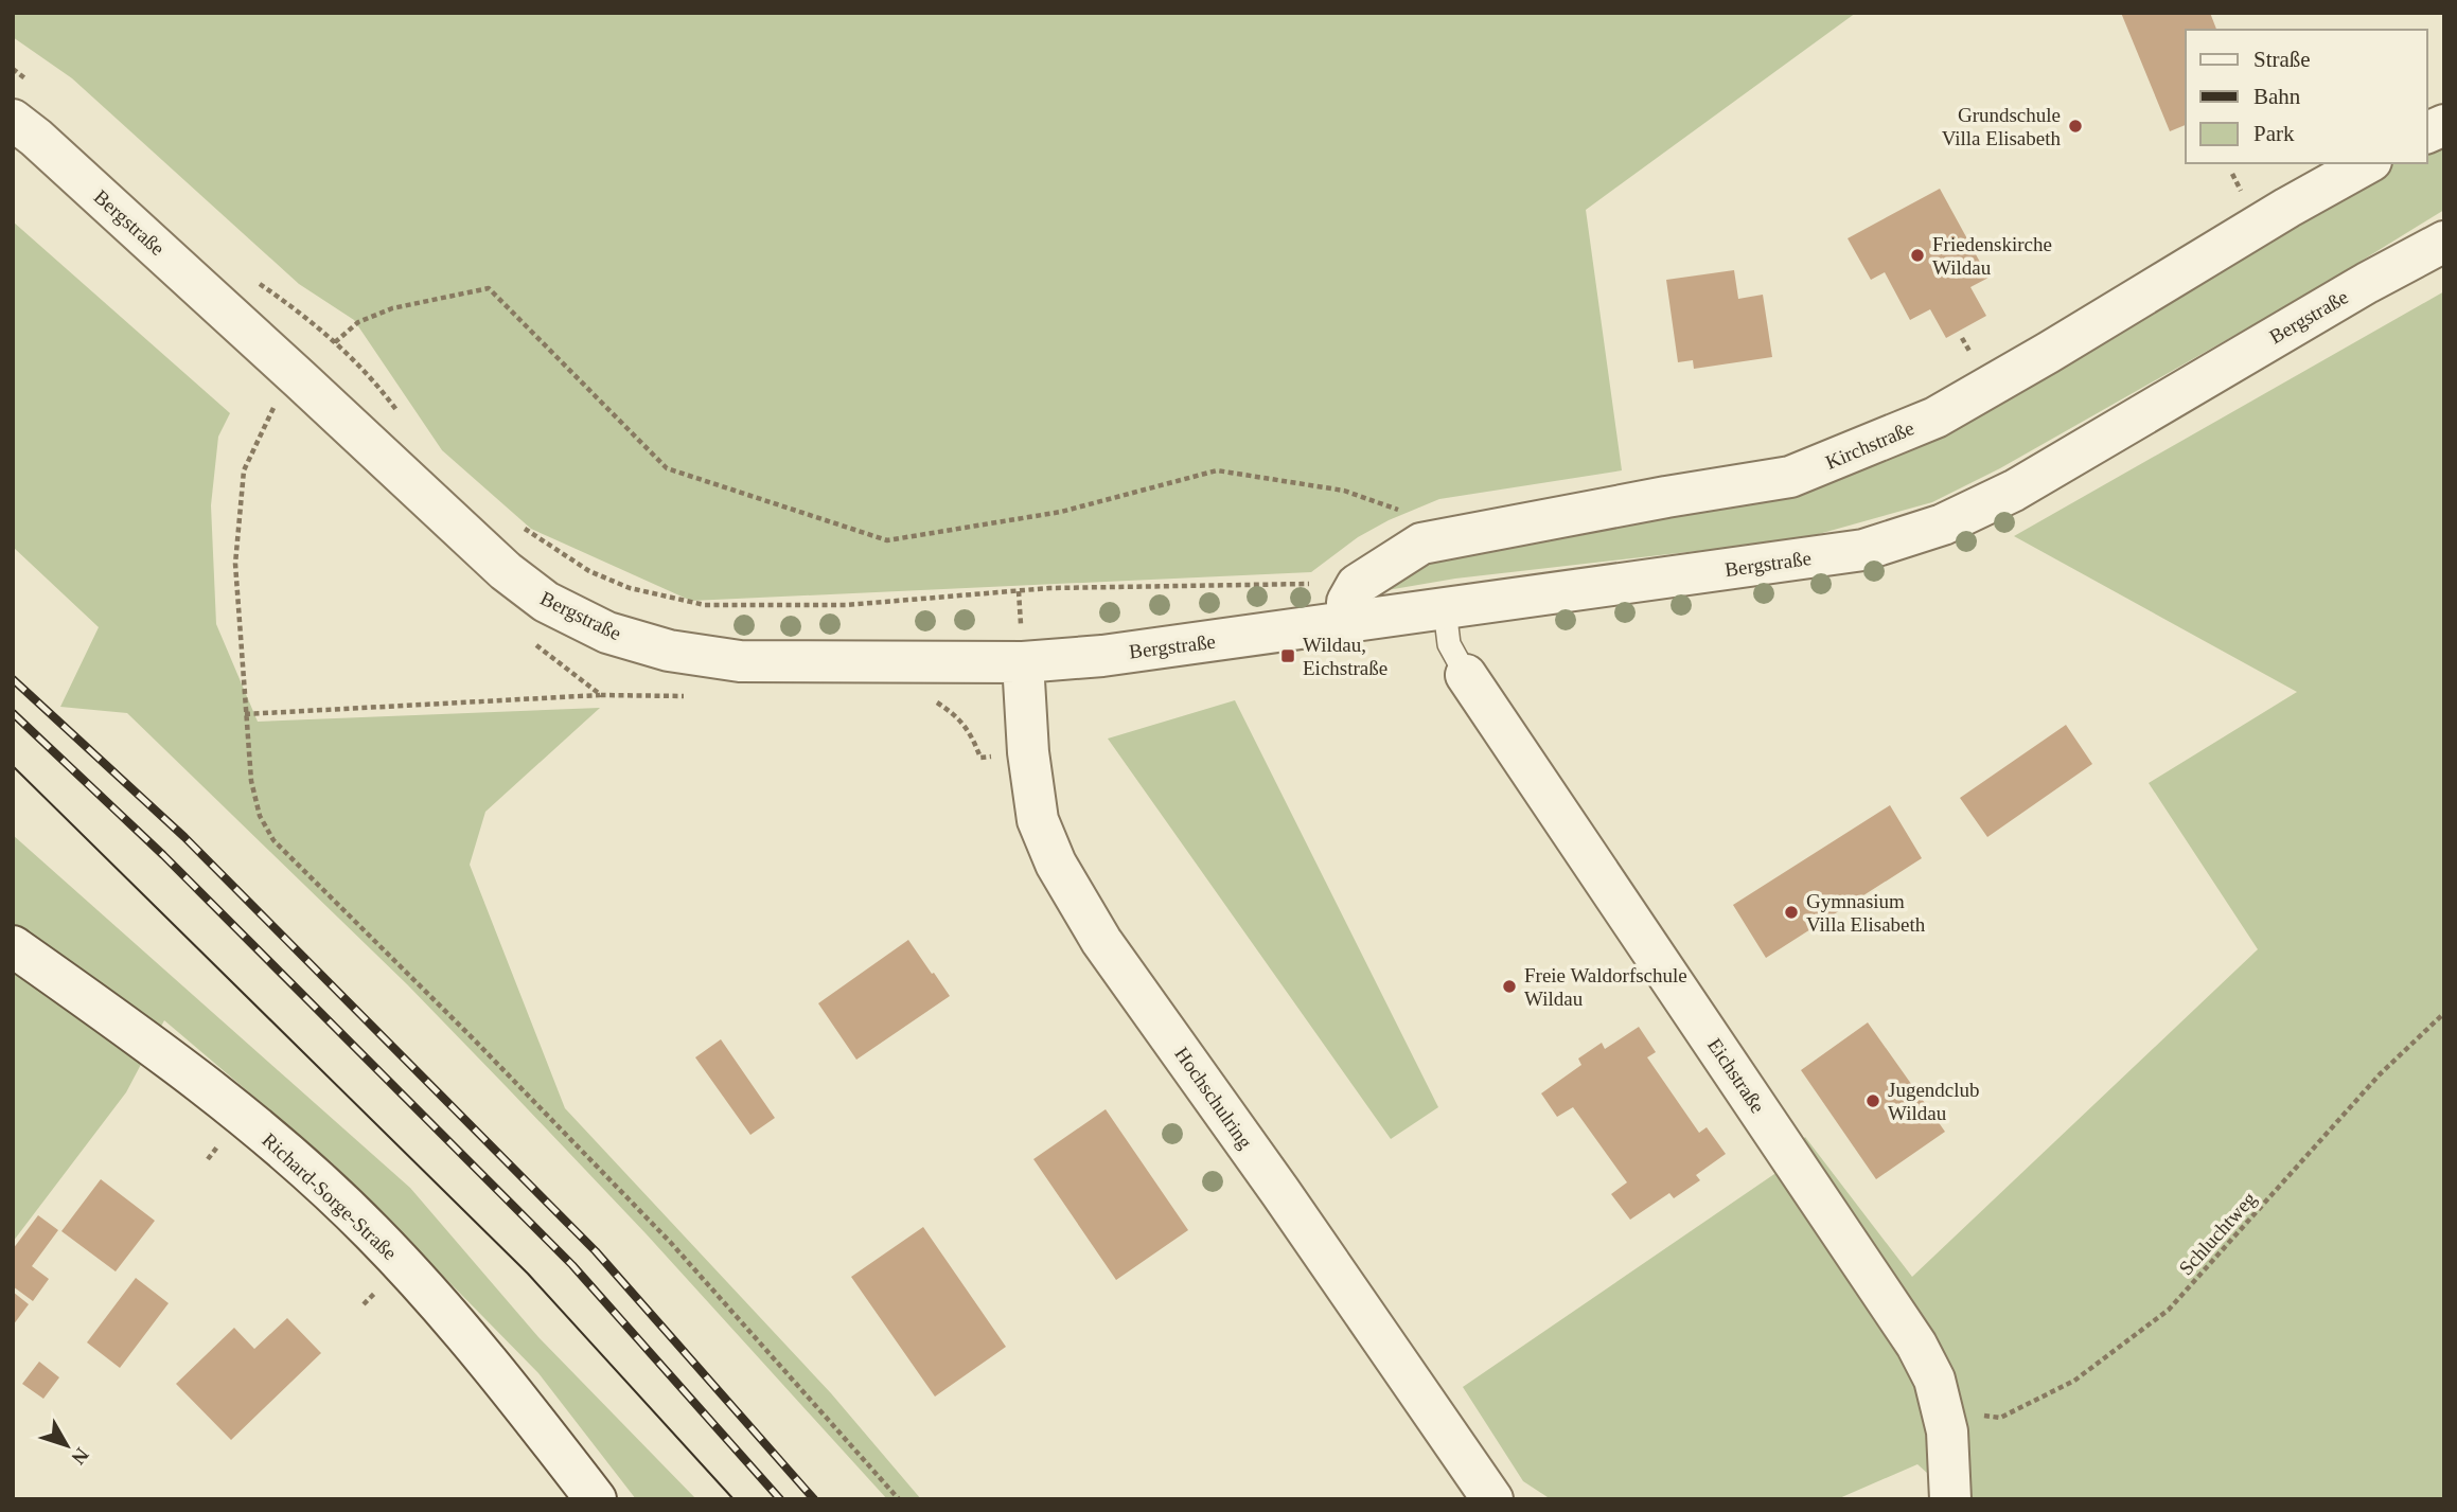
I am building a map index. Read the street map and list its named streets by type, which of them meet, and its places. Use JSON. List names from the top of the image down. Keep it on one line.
{"streets":{"street":["Bergstraße","Kirchstraße","Eichstraße","Hochschulring","Richard-Sorge-Straße"],"path":["Schluchtweg"]},"crossings":[["Bergstraße","Kirchstraße"],["Bergstraße","Hochschulring"]],"places":{"other":["Grundschule Villa Elisabeth","Friedenskirche Wildau","Gymnasium Villa Elisabeth","Freie Waldorfschule Wildau","Jugendclub Wildau"],"transit":["Wildau, Eichstraße"]},"legend":["Straße","Bahn","Park"],"north":"bottom right"}
